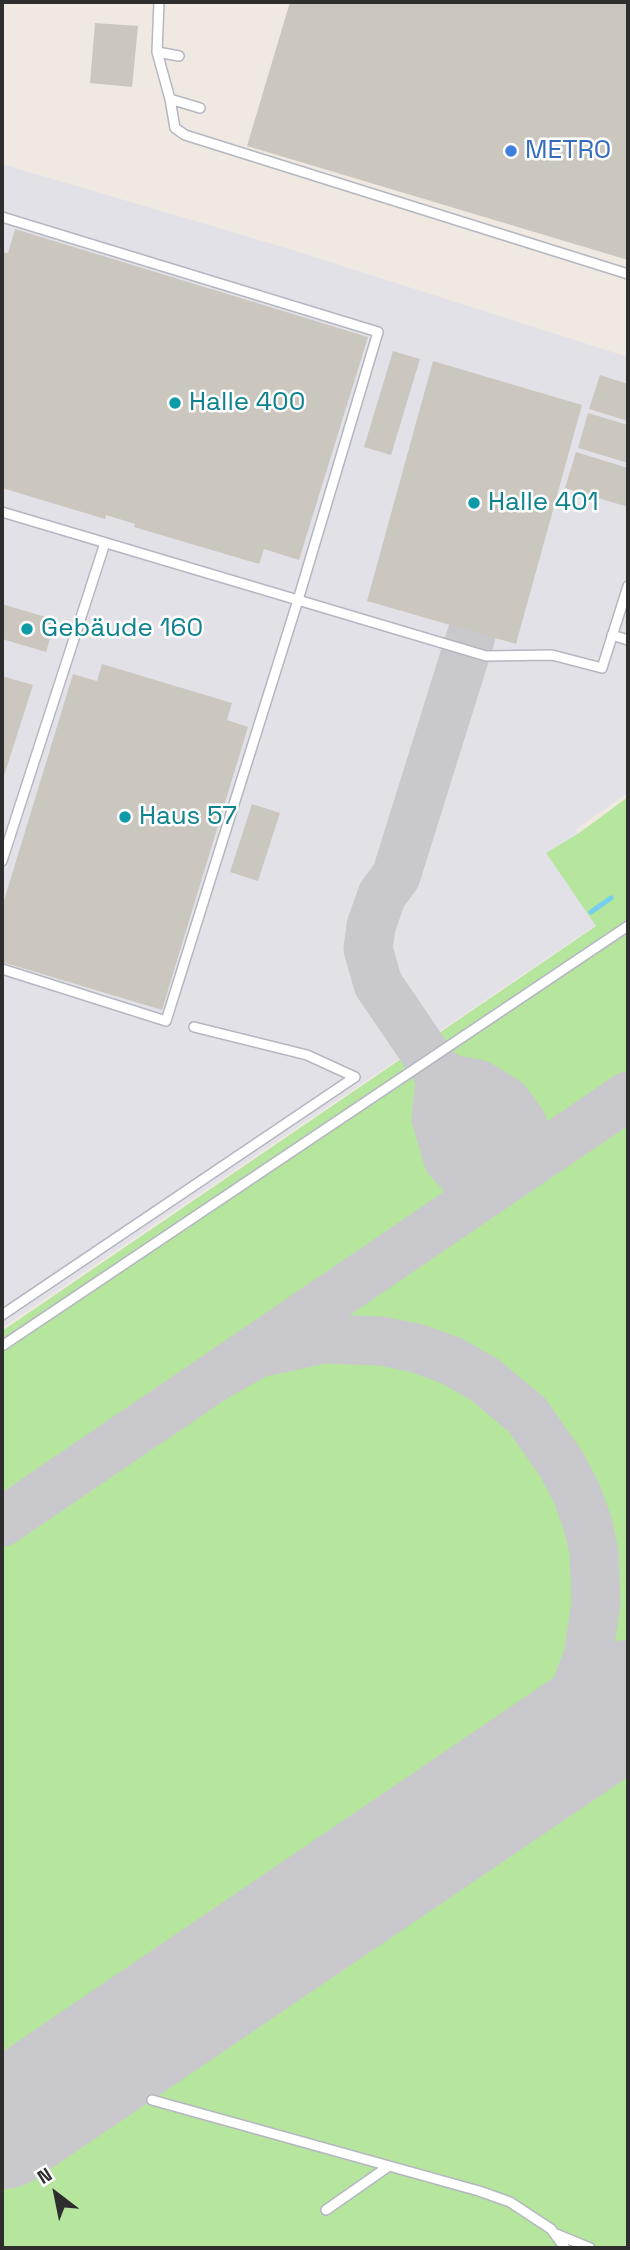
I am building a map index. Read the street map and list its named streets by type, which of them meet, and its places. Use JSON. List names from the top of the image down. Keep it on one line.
{"places":["METRO","Halle 400","Halle 401","Gebäude 160","Haus 57"],"north":"top left"}
